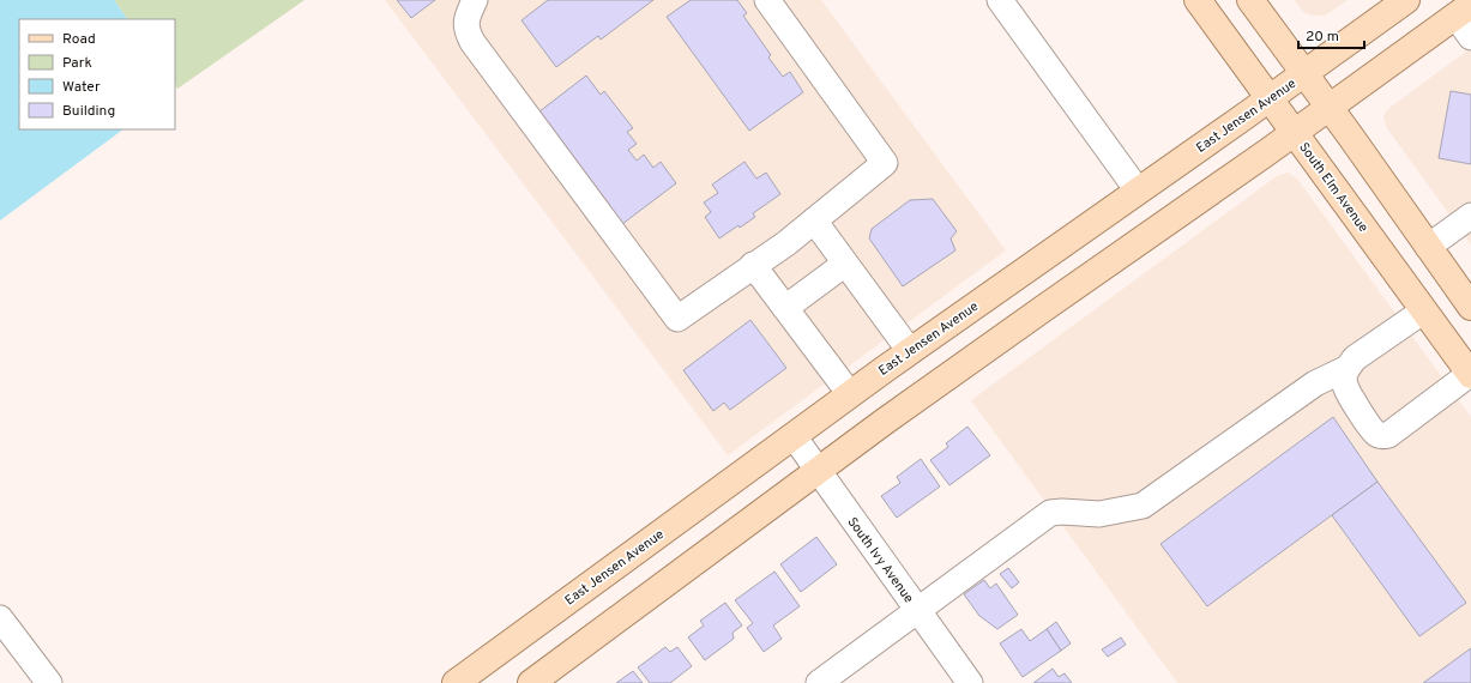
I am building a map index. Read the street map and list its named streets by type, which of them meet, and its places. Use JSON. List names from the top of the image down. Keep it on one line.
{"streets":{"main road":["East Jensen Avenue","South Elm Avenue"],"street":["South Ivy Avenue"]},"crossings":[["East Jensen Avenue","South Elm Avenue"],["East Jensen Avenue","South Ivy Avenue"]],"legend":["Road","Park","Water","Building"],"scale_bar":"20 m"}
